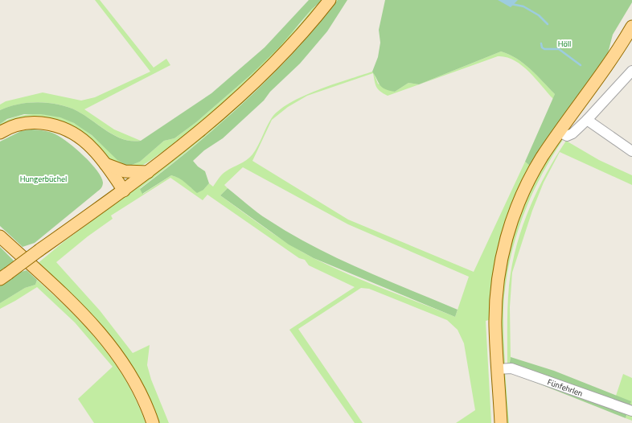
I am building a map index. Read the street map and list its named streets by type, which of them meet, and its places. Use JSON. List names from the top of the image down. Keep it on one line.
{"streets":{"street":["Fünfehrlen"]},"parks":["Höll","Hungerbüchel"]}
